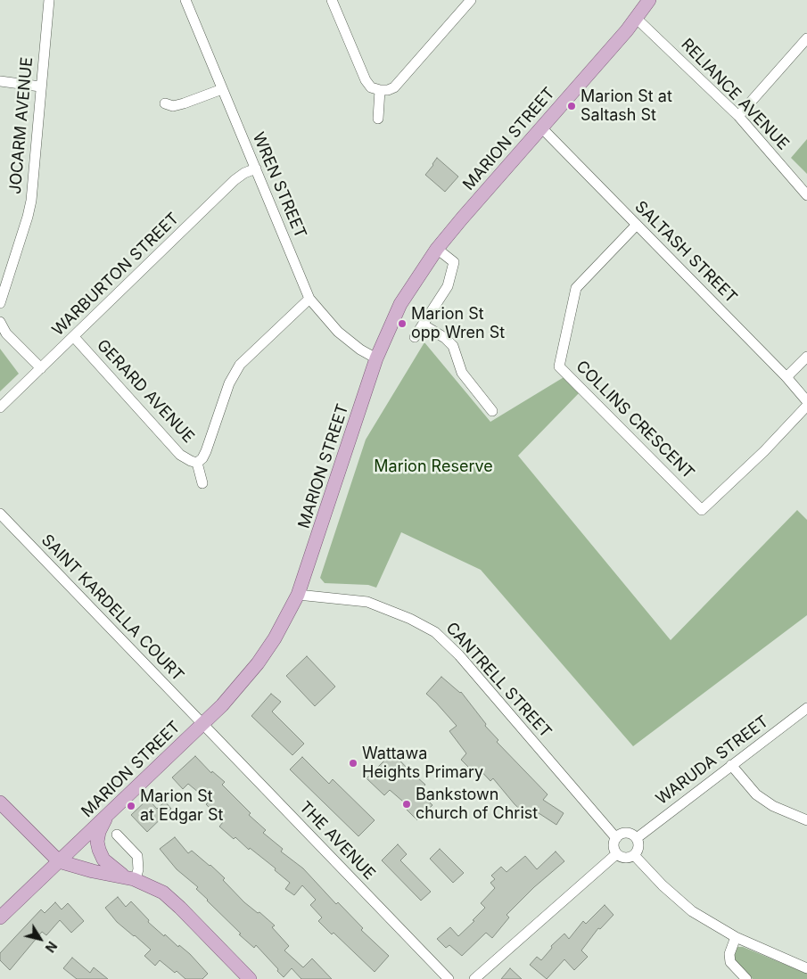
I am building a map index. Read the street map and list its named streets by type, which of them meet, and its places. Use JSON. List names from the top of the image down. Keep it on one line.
{"streets":{"main road":["MARION STREET"],"street":["RELIANCE AVENUE","JOCARM AVENUE","WREN STREET","SALTASH STREET","WARBURTON STREET","GERARD AVENUE","COLLINS CRESCENT","SAINT KARDELLA COURT","CANTRELL STREET","WARUDA STREET","THE AVENUE"]},"crossings":[["RELIANCE AVENUE","MARION STREET"],["MARION STREET","WREN STREET"],["MARION STREET","SALTASH STREET"],["MARION STREET","SAINT KARDELLA COURT"],["MARION STREET","CANTRELL STREET"],["MARION STREET","THE AVENUE"],["WREN STREET","WARBURTON STREET"],["WREN STREET","GERARD AVENUE"],["SALTASH STREET","COLLINS CRESCENT"],["WARBURTON STREET","GERARD AVENUE"],["SAINT KARDELLA COURT","THE AVENUE"],["CANTRELL STREET","WARUDA STREET"]],"parks":["Marion Reserve"],"places":["Marion St at Saltash St","Marion St opp Wren St","Wattawa Heights Primary","Bankstown church of Christ","Marion St at Edgar St"],"north":"bottom right"}
